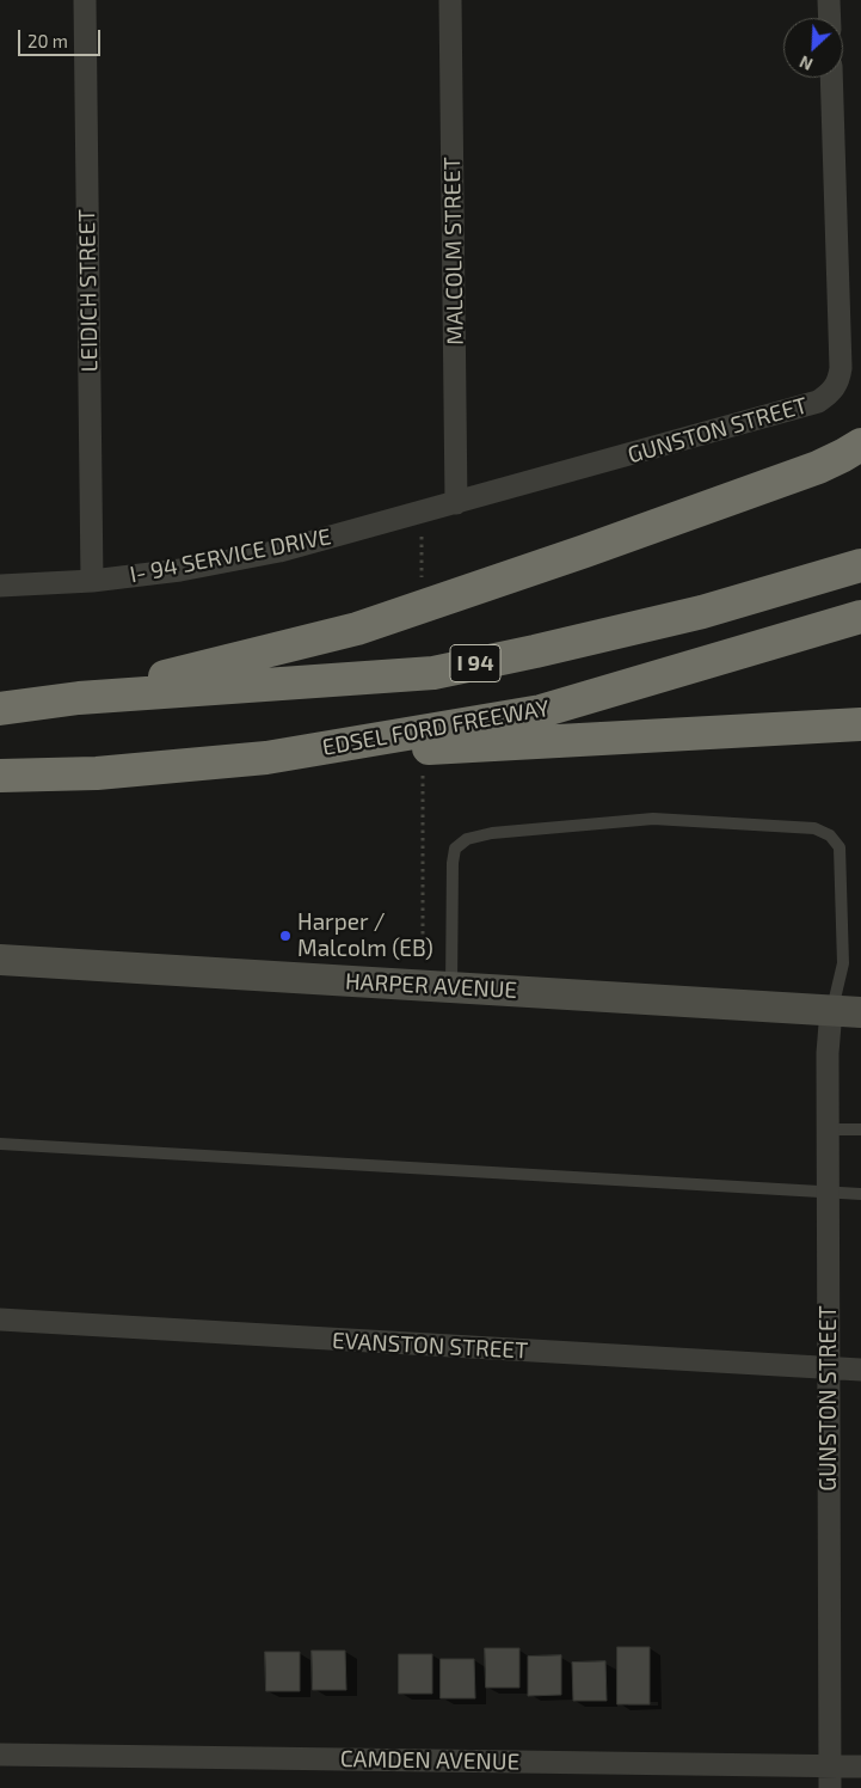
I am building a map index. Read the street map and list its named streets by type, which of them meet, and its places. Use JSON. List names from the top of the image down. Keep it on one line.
{"streets":{"highway":["I 94","EDSEL FORD FREEWAY"],"main road":["HARPER AVENUE"],"street":["MALCOLM STREET","LEIDICH STREET","GUNSTON STREET","I- 94 SERVICE DRIVE","EVANSTON STREET","CAMDEN AVENUE"]},"crossings":[["MALCOLM STREET","GUNSTON STREET"],["MALCOLM STREET","I- 94 SERVICE DRIVE"],["LEIDICH STREET","I- 94 SERVICE DRIVE"],["GUNSTON STREET","I- 94 SERVICE DRIVE"],["GUNSTON STREET","HARPER AVENUE"],["GUNSTON STREET","EVANSTON STREET"],["GUNSTON STREET","CAMDEN AVENUE"]],"places":["Harper / Malcolm (EB)"],"scale_bar":"20 m","north":"bottom left"}
